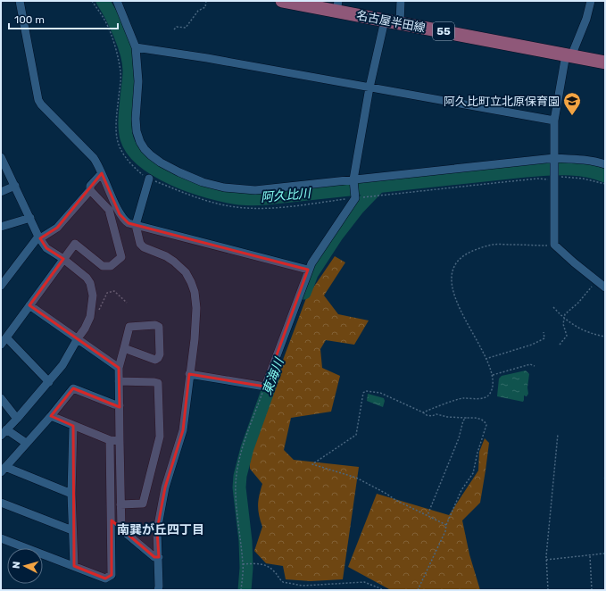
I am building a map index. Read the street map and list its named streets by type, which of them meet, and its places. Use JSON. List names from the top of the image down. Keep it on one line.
{"streets":{"main road":["名古屋半田線","55"]},"districts":["南巽が丘四丁目"],"water":["阿久比川","東海川"],"places":{"school or university":["阿久比町立北原保育園"]},"scale_bar":"100 m","north":"left"}
